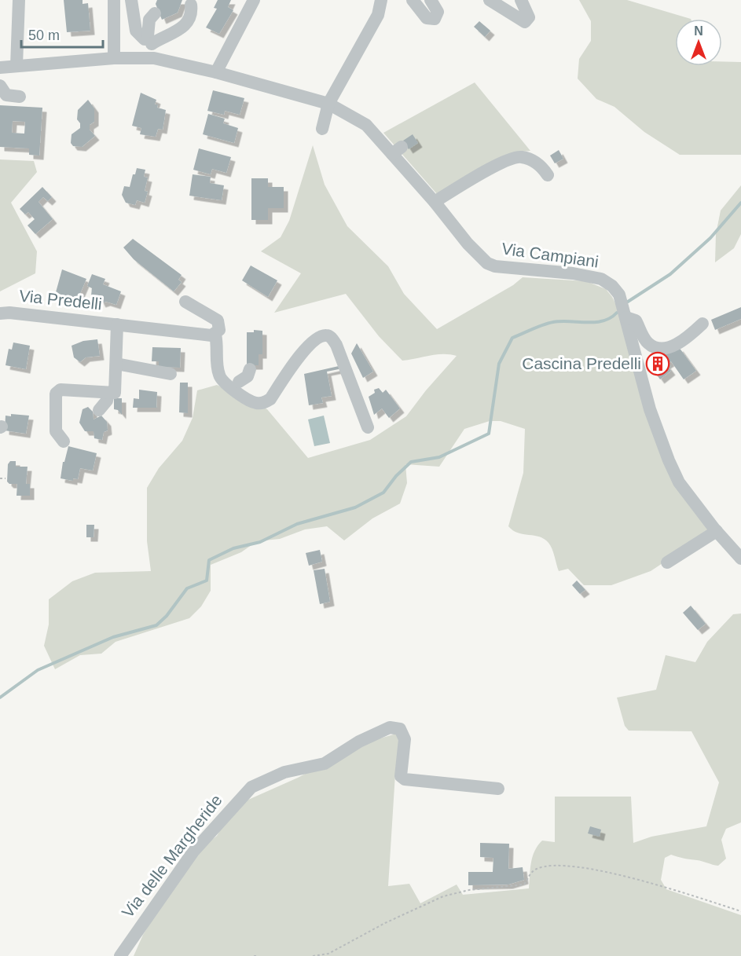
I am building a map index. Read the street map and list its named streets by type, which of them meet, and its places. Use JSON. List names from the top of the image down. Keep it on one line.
{"streets":{"street":["Via Campiani","Via Predelli","Via delle Margheride"]},"places":{"building":["Cascina Predelli"]},"scale_bar":"50 m","north":"top"}
